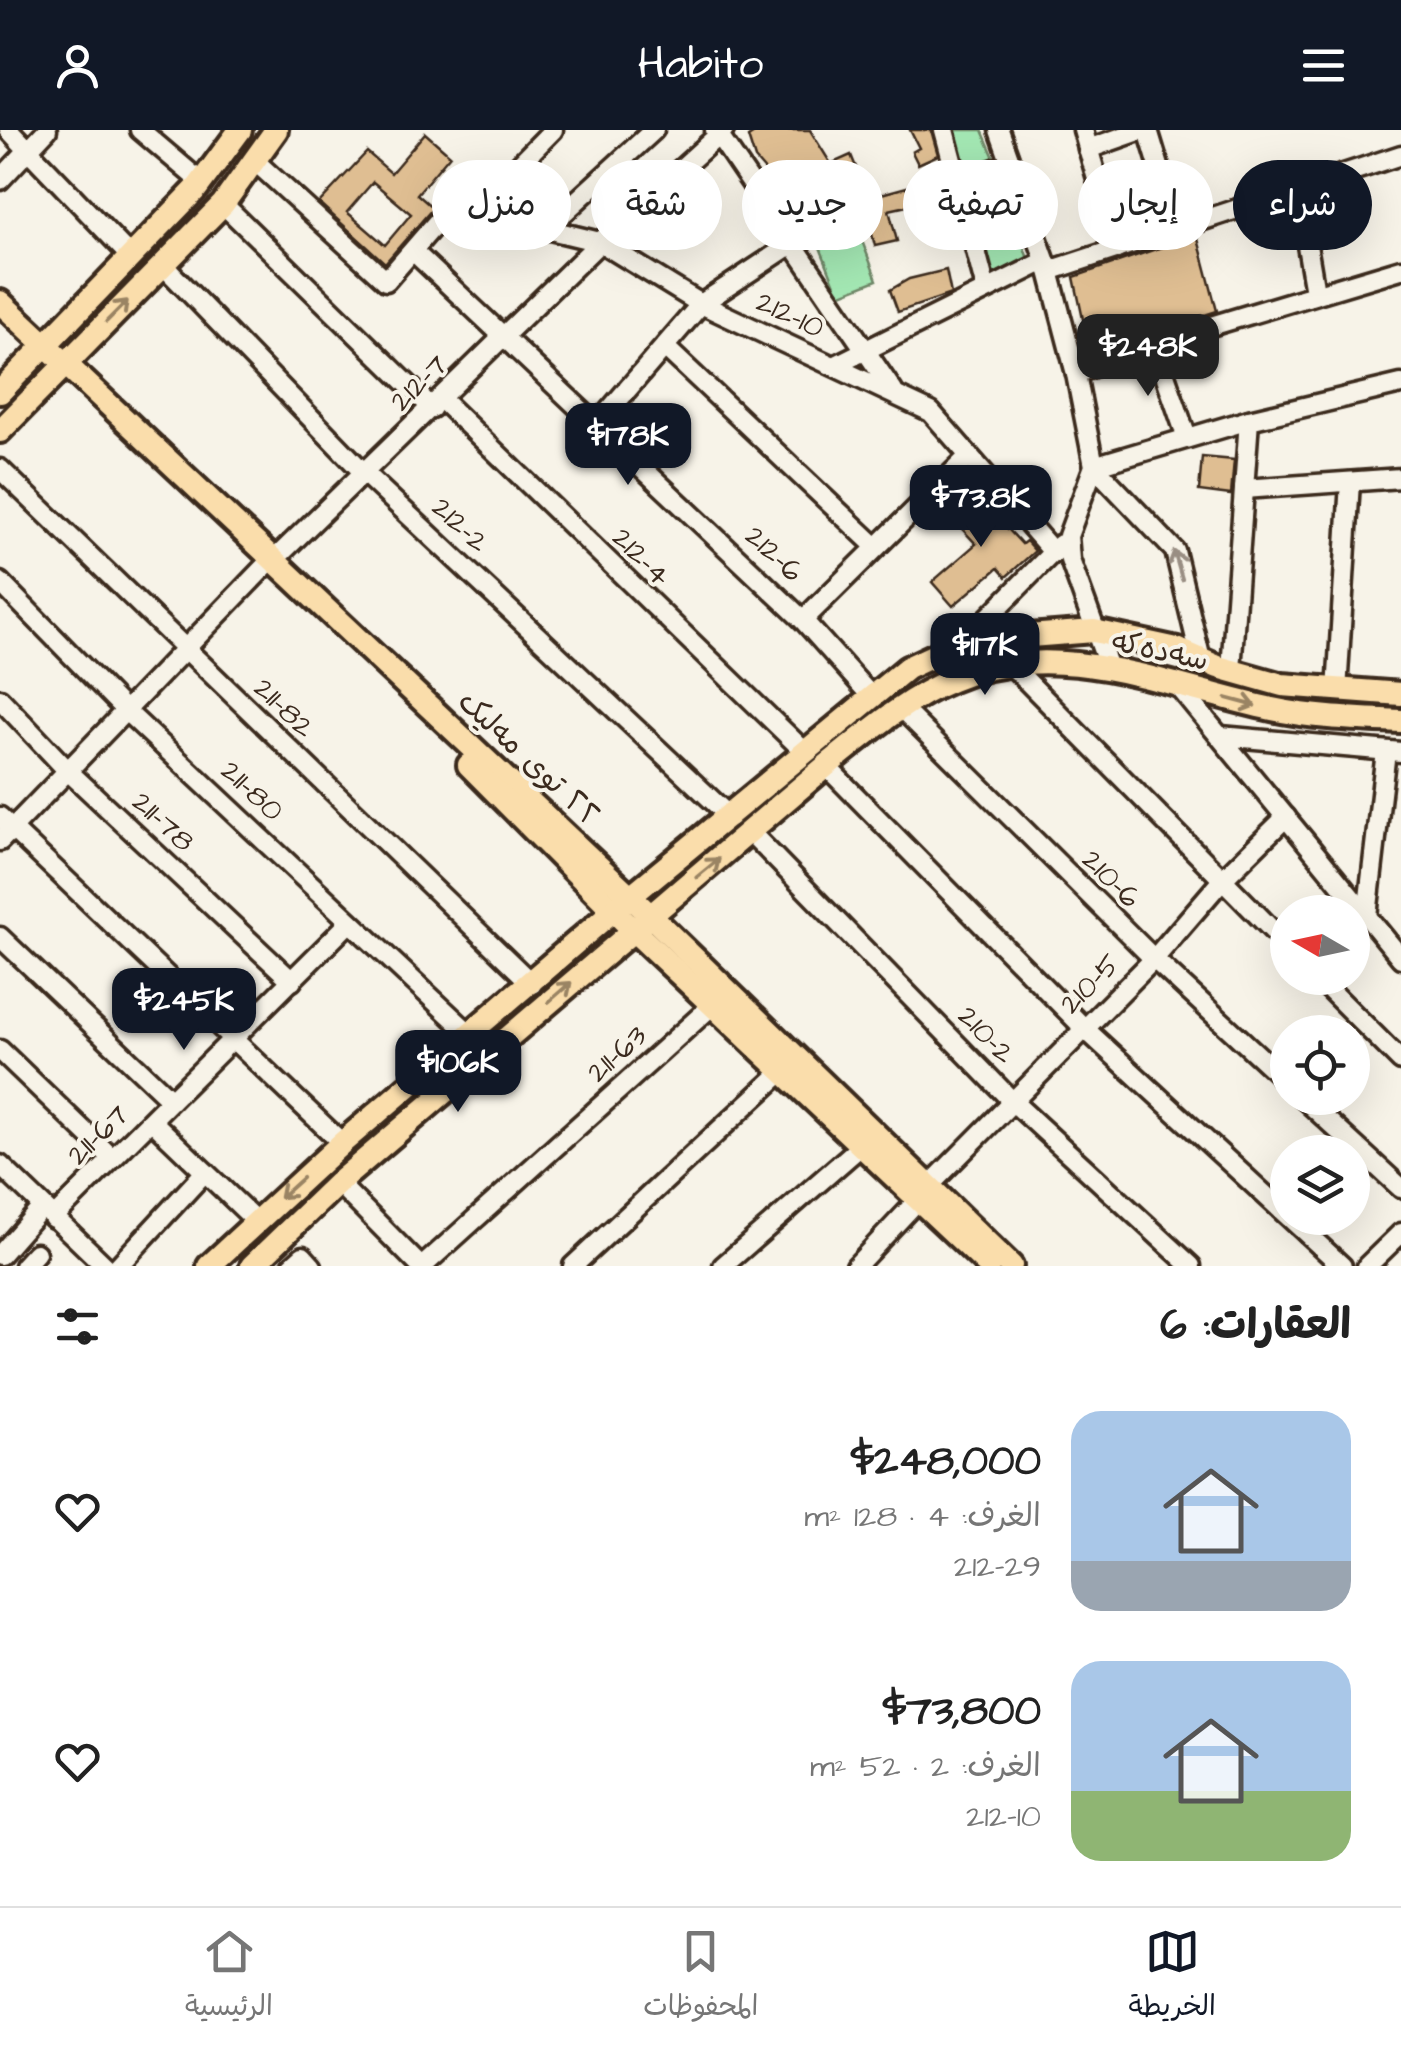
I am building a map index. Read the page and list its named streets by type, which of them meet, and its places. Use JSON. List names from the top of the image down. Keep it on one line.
{"streets":{"main road":["سەدەکە","٢٢ توی مەلیک"],"street":["212-10","212-7","212-2","212-6","212-4","211-82","211-80","211-78","210-6","210-5","210-2","211-63","211-67"]},"crossings":[["212-7","212-2"],["212-7","212-6"],["212-7","212-4"],["212-7","211-82"],["212-7","٢٢ توی مەلیک"],["212-7","211-80"],["212-7","211-78"],["سەدەکە","٢٢ توی مەلیک"],["سەدەکە","210-6"],["سەدەکە","210-2"],["٢٢ توی مەلیک","210-5"],["٢٢ توی مەلیک","211-63"],["211-80","211-67"],["211-78","211-67"],["210-6","210-5"],["210-5","210-2"]],"north":"left","page":{"header":"Habito","chip":["شراء","إيجار","تصفية","جديد","شقة","منزل"],"price":["$248K","$178K","$73.8K","$117K","$245K","$106K"],"heading":"العقارات: 6","list":[{"name":"$248,000","note":"الغرف: 4 · 128 m² · 212-29"},{"name":"$73,800","note":"الغرف: 2 · 52 m² · 212-10"}],"tabs":["الخريطة","المحفوظات","الرئيسية"]}}
